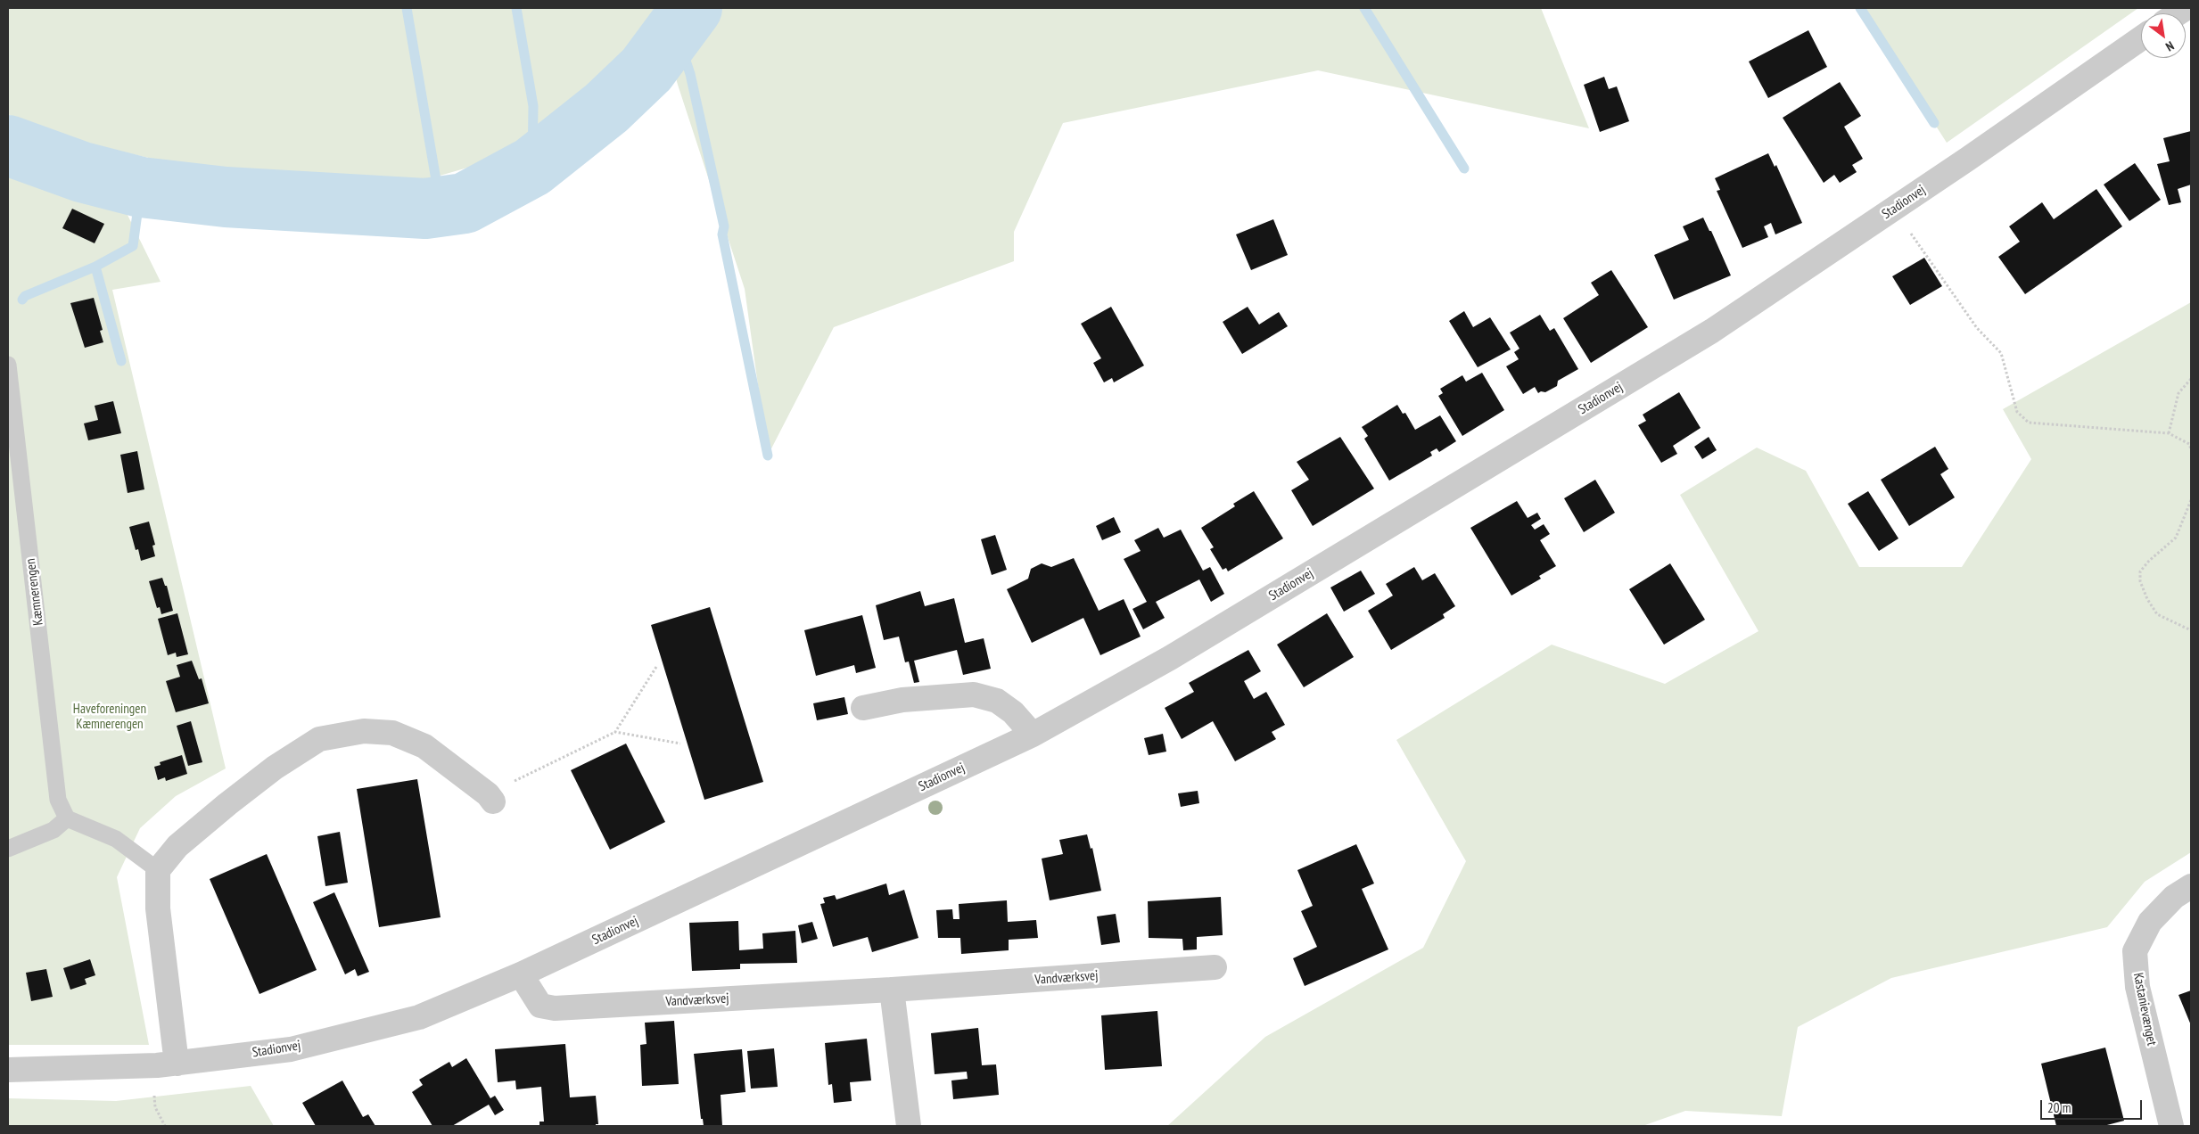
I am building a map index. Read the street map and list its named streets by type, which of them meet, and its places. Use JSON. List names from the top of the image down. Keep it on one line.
{"streets":{"street":["Stadionvej","Vandværksvej","Kastanievænget"],"lane":["Kæmnerengen"]},"crossings":[["Stadionvej","Vandværksvej"]],"parks":["Haveforeningen Kæmnerengen"],"scale_bar":"20 m","north":"bottom right"}
